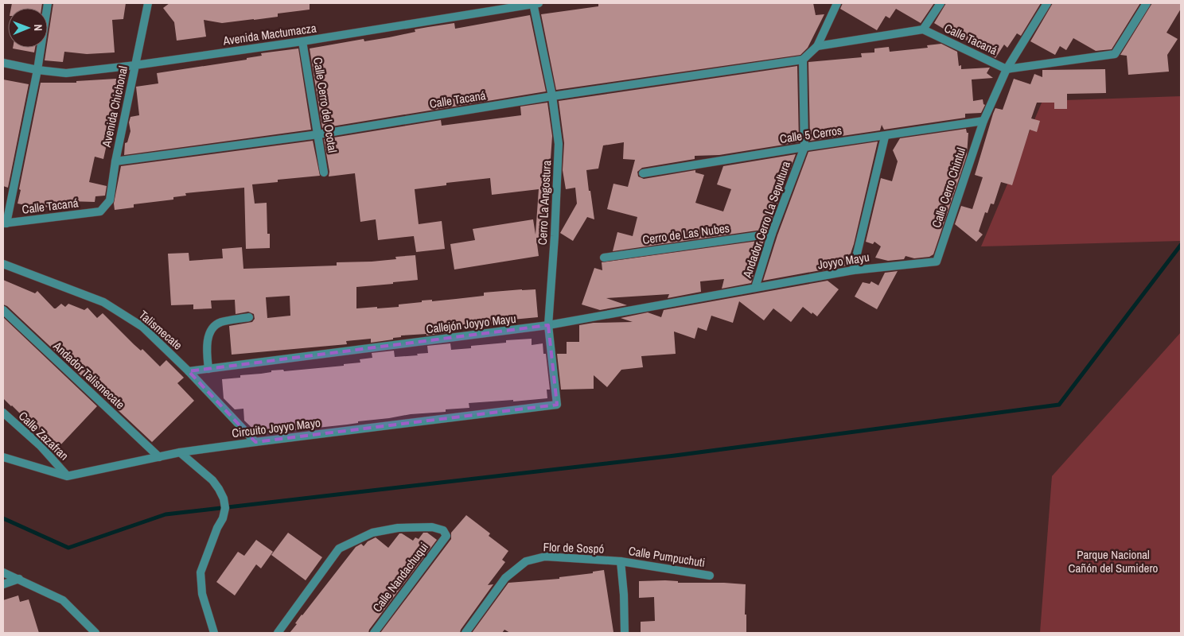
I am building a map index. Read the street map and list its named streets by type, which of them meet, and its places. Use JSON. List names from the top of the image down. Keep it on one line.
{"streets":{"street":["Avenida Mactumacza","Calle Tacaná","Calle Cerro del Ocotal","Avenida Chichonal","Calle 5 Cerros","Calle Cerro Chintul","Cerro La Angostura","Andador Cerro La Sepultura","Cerro de Las Nubes","Joyyo Mayu","Callejón Joyyo Mayu","Talismecate","Andador Talismecate","Circuito Joyyo Mayo","Calle Zazafran","Flor de Sospó","Calle Pumpuchuti","Calle Nandachuqui"]},"crossings":[["Avenida Mactumacza","Calle Cerro del Ocotal"],["Avenida Mactumacza","Avenida Chichonal"],["Avenida Mactumacza","Cerro La Angostura"],["Calle Tacaná","Calle Cerro del Ocotal"],["Calle Tacaná","Avenida Chichonal"],["Calle Tacaná","Calle Cerro Chintul"],["Calle Tacaná","Cerro La Angostura"],["Calle Tacaná","Andador Cerro La Sepultura"],["Calle 5 Cerros","Calle Cerro Chintul"],["Calle 5 Cerros","Andador Cerro La Sepultura"],["Calle Cerro Chintul","Joyyo Mayu"],["Cerro La Angostura","Callejón Joyyo Mayu"],["Cerro La Angostura","Circuito Joyyo Mayo"],["Andador Cerro La Sepultura","Cerro de Las Nubes"],["Andador Cerro La Sepultura","Joyyo Mayu"],["Andador Cerro La Sepultura","Callejón Joyyo Mayu"],["Joyyo Mayu","Callejón Joyyo Mayu"],["Callejón Joyyo Mayu","Talismecate"],["Talismecate","Circuito Joyyo Mayo"],["Andador Talismecate","Circuito Joyyo Mayo"],["Circuito Joyyo Mayo","Calle Zazafran"],["Flor de Sospó","Calle Pumpuchuti"]],"parks":["Parque Nacional Cañón del Sumidero"],"north":"right"}
